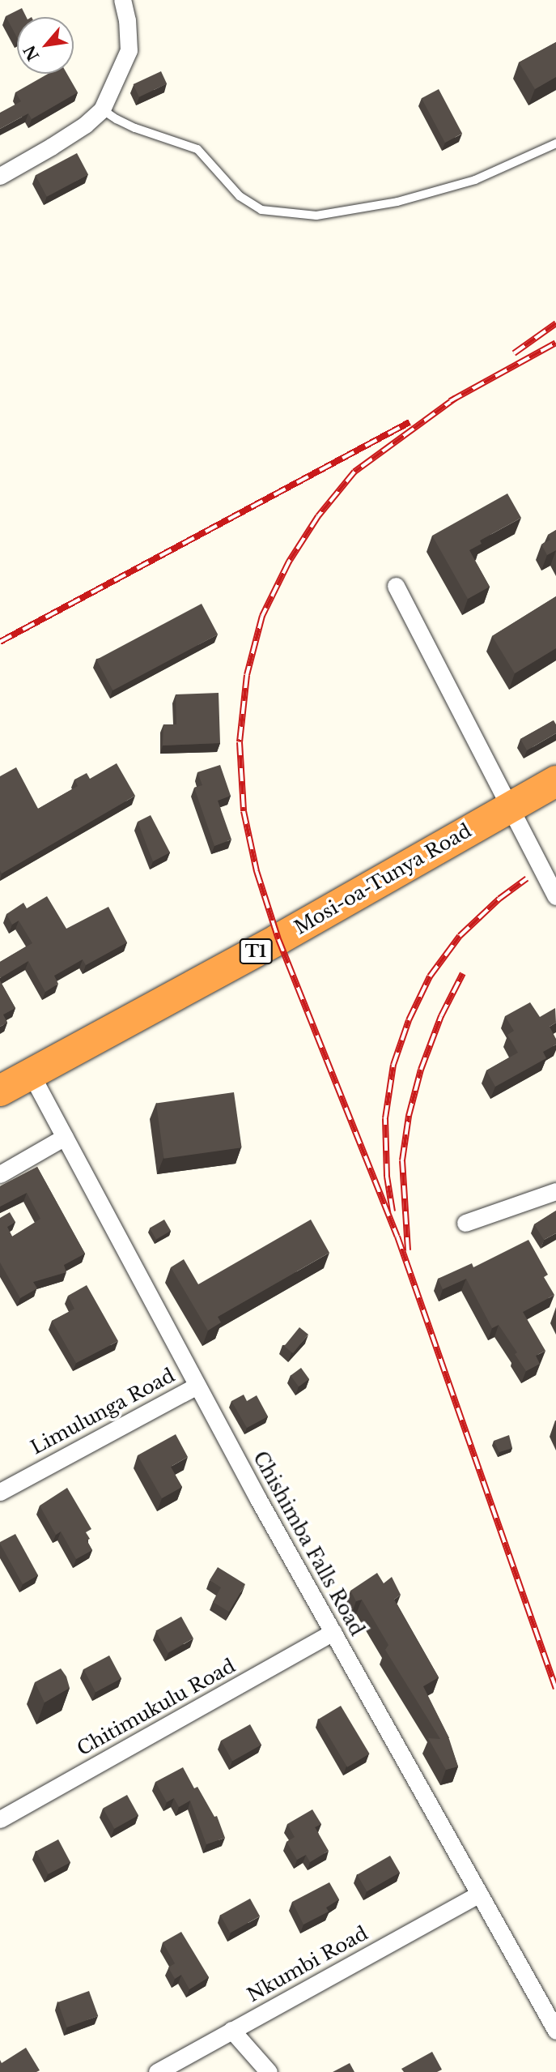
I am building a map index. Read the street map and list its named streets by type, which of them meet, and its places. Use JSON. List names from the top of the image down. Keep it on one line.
{"streets":{"highway":["Mosi-oa-Tunya Road","T1"],"street":["Limulunga Road","Chishimba Falls Road","Chitimukulu Road","Nkumbi Road"]},"crossings":[["Mosi-oa-Tunya Road","Chishimba Falls Road"],["Limulunga Road","Chishimba Falls Road"],["Chishimba Falls Road","Chitimukulu Road"],["Chishimba Falls Road","Nkumbi Road"]],"north":"bottom left"}
